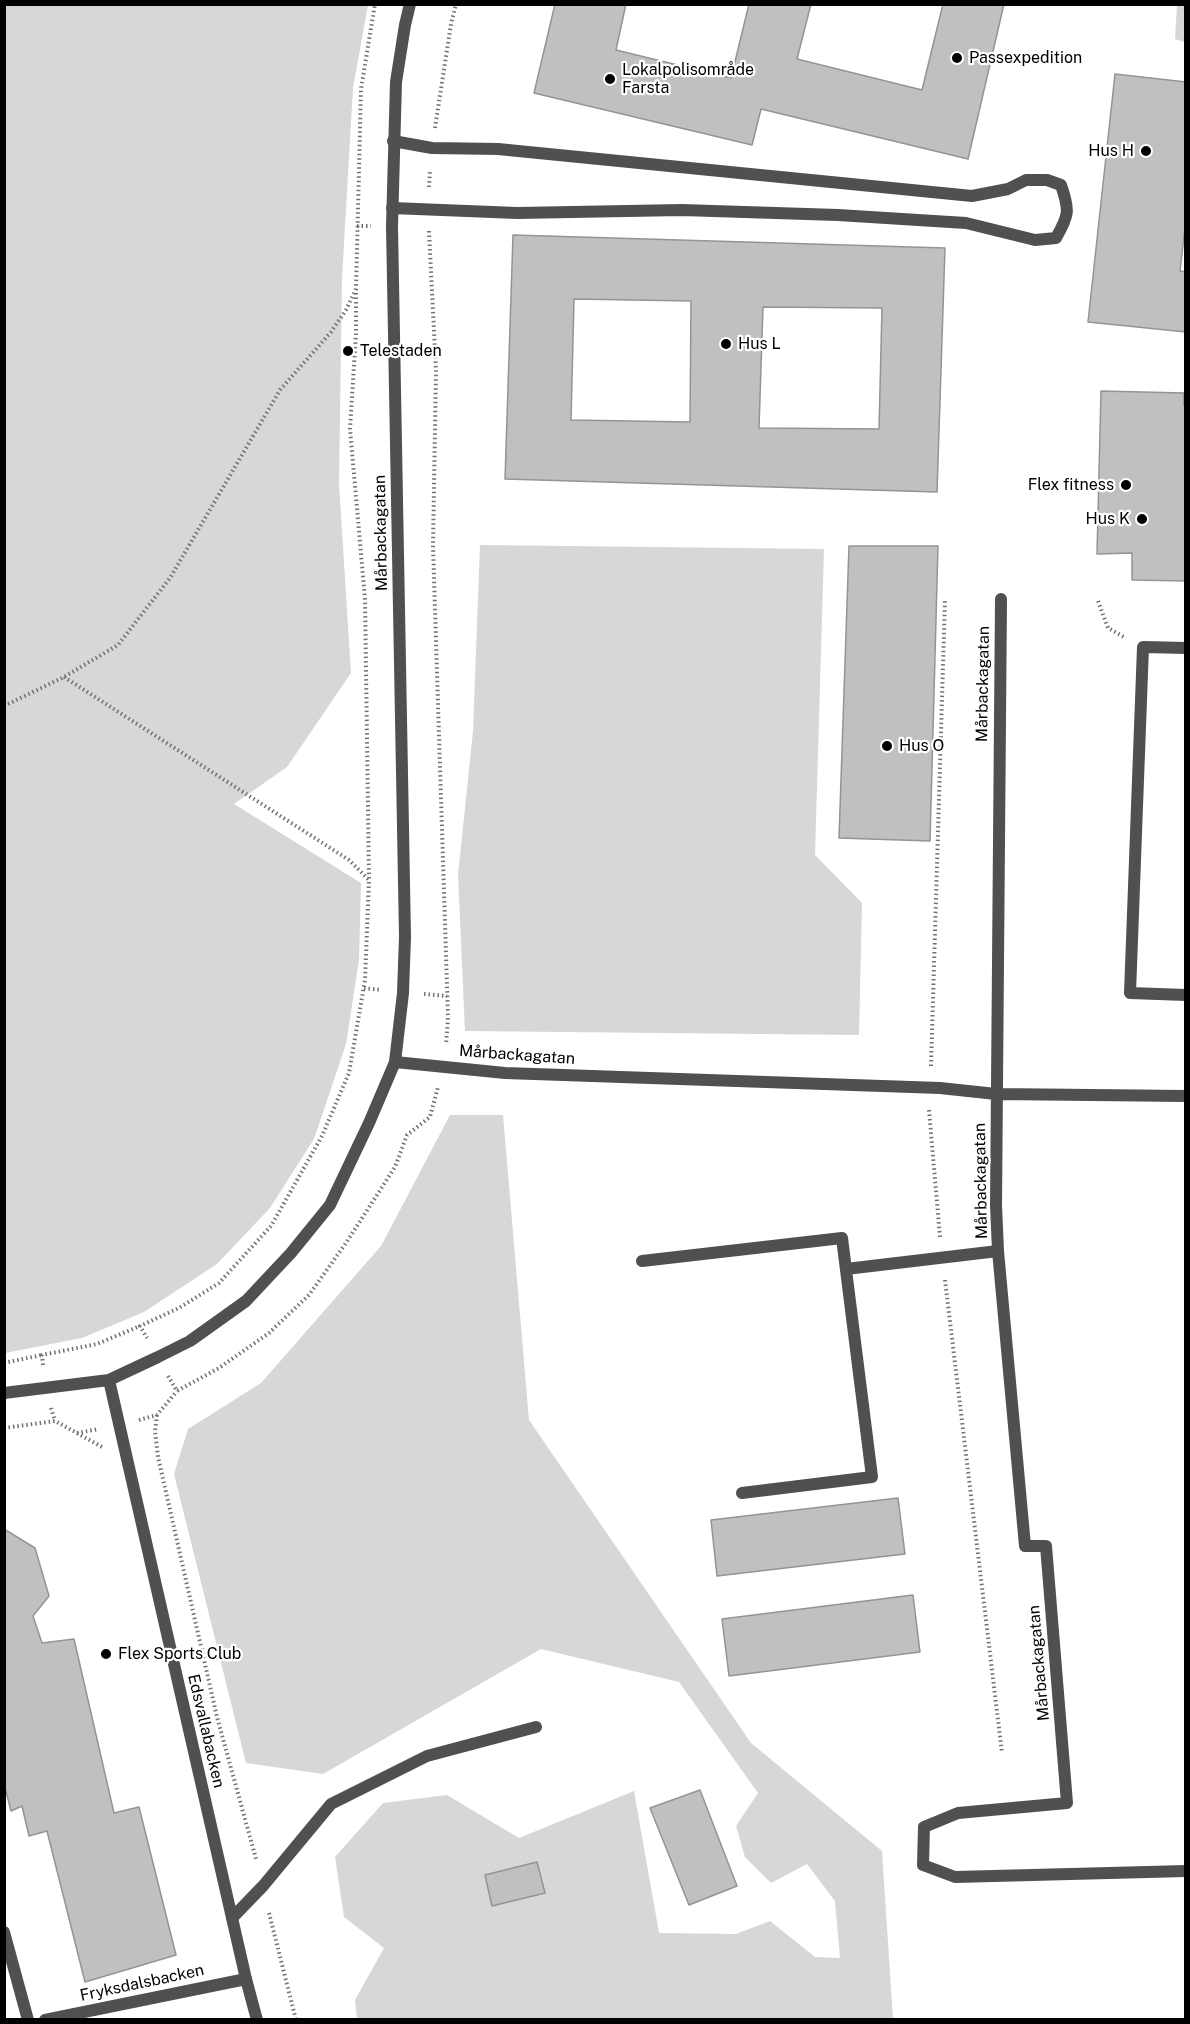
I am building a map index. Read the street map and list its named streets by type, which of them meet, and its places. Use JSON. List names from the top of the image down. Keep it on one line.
{"streets":{"street":["Mårbackagatan","Edsvallabacken","Fryksdalsbacken"]},"crossings":[["Mårbackagatan","Edsvallabacken"],["Edsvallabacken","Fryksdalsbacken"]],"places":["Passexpedition","Lokalpolisområde Farsta","Hus H","Hus L","Telestaden","Flex fitness","Hus K","Hus O","Flex Sports Club"]}
